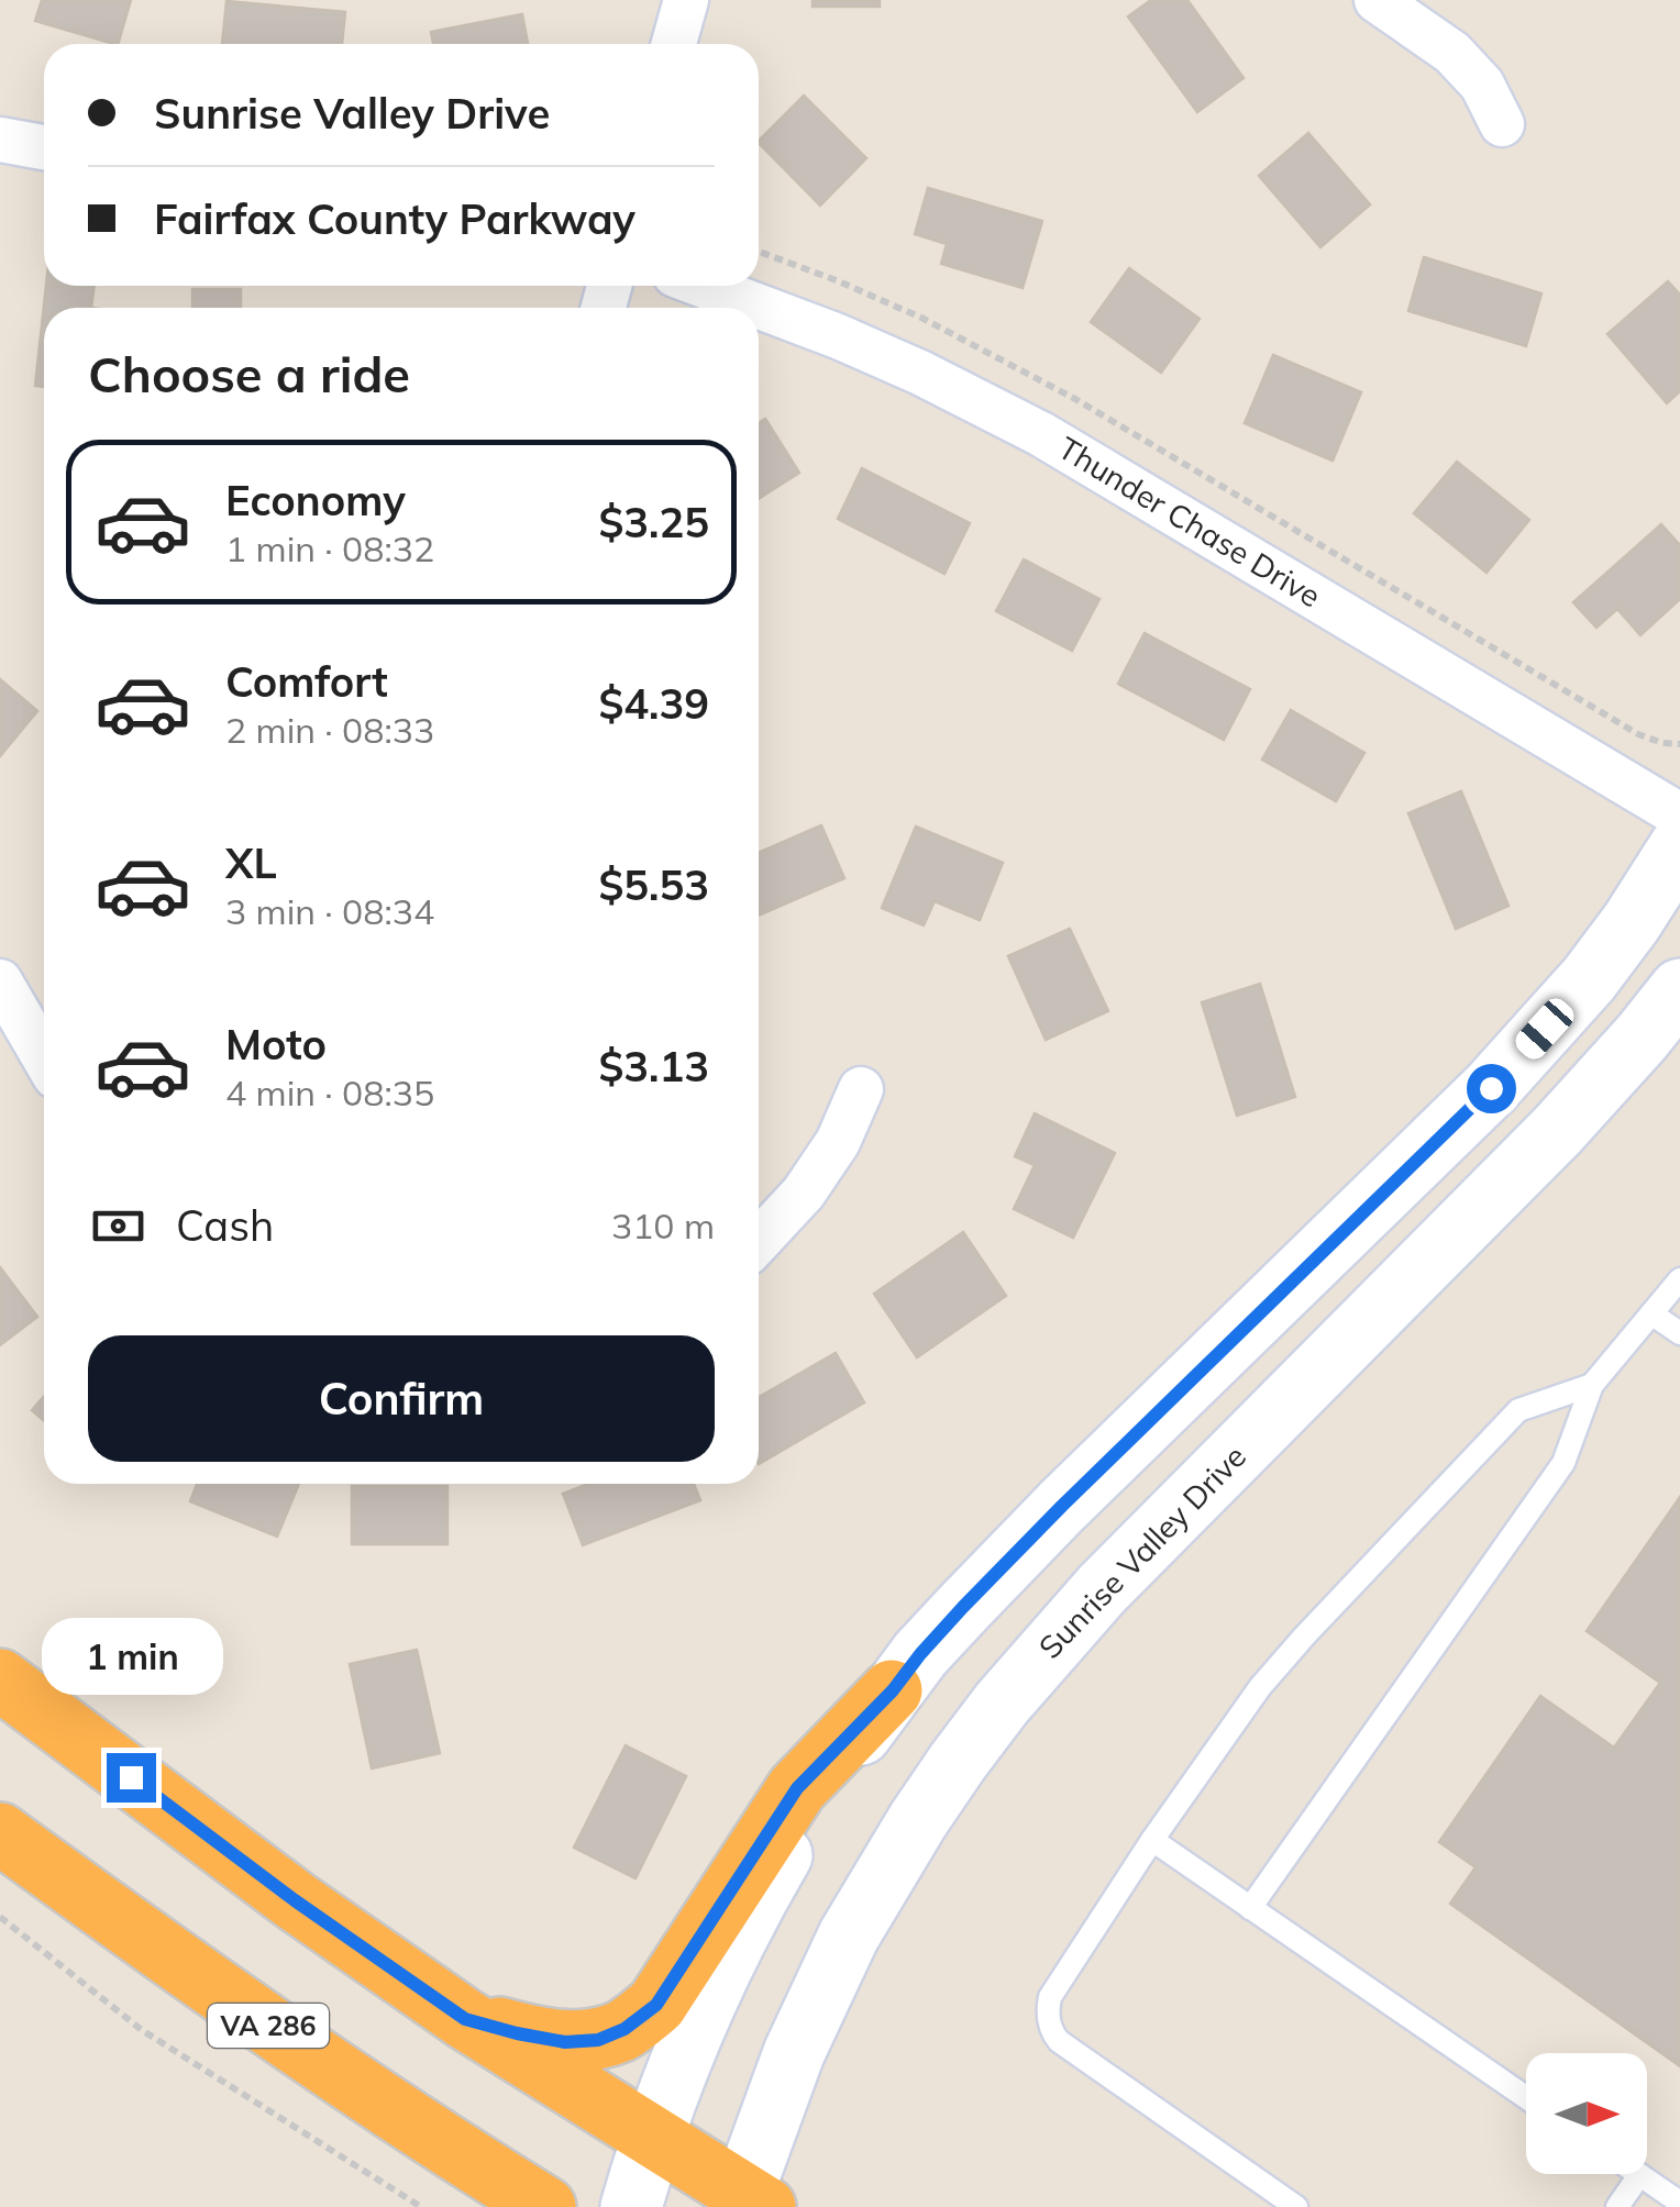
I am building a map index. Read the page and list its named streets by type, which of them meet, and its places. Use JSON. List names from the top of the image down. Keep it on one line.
{"streets":{"highway":["VA 286"],"main road":["Sunrise Valley Drive"],"street":["Thunder Chase Drive"]},"north":"right","page":{"banner":["Sunrise Valley Drive","Fairfax County Parkway"],"heading":"Choose a ride","list":[{"name":"Economy","note":"1 min · 08:32","value":"$3.25"},{"name":"Comfort","note":"2 min · 08:33","value":"$4.39"},{"name":"XL","note":"3 min · 08:34","value":"$5.53"},{"name":"Moto","note":"4 min · 08:35","value":"$3.13"}],"pay":["Cash","310 m"],"buttons":"Confirm","bubble":"1 min"}}
